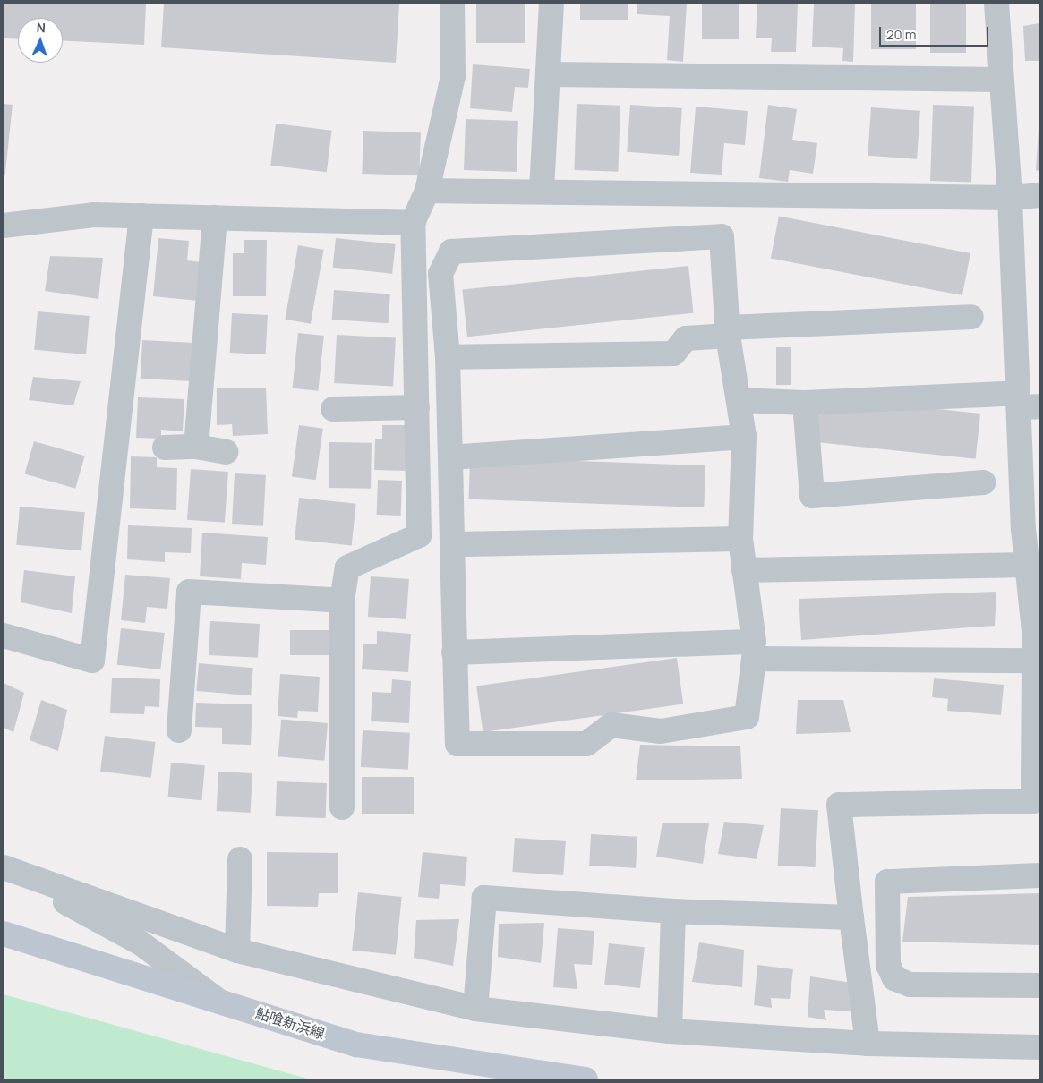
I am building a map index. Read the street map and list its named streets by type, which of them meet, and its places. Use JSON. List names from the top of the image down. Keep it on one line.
{"streets":{"main road":["鮎喰新浜線"]},"scale_bar":"20 m","north":"top"}
